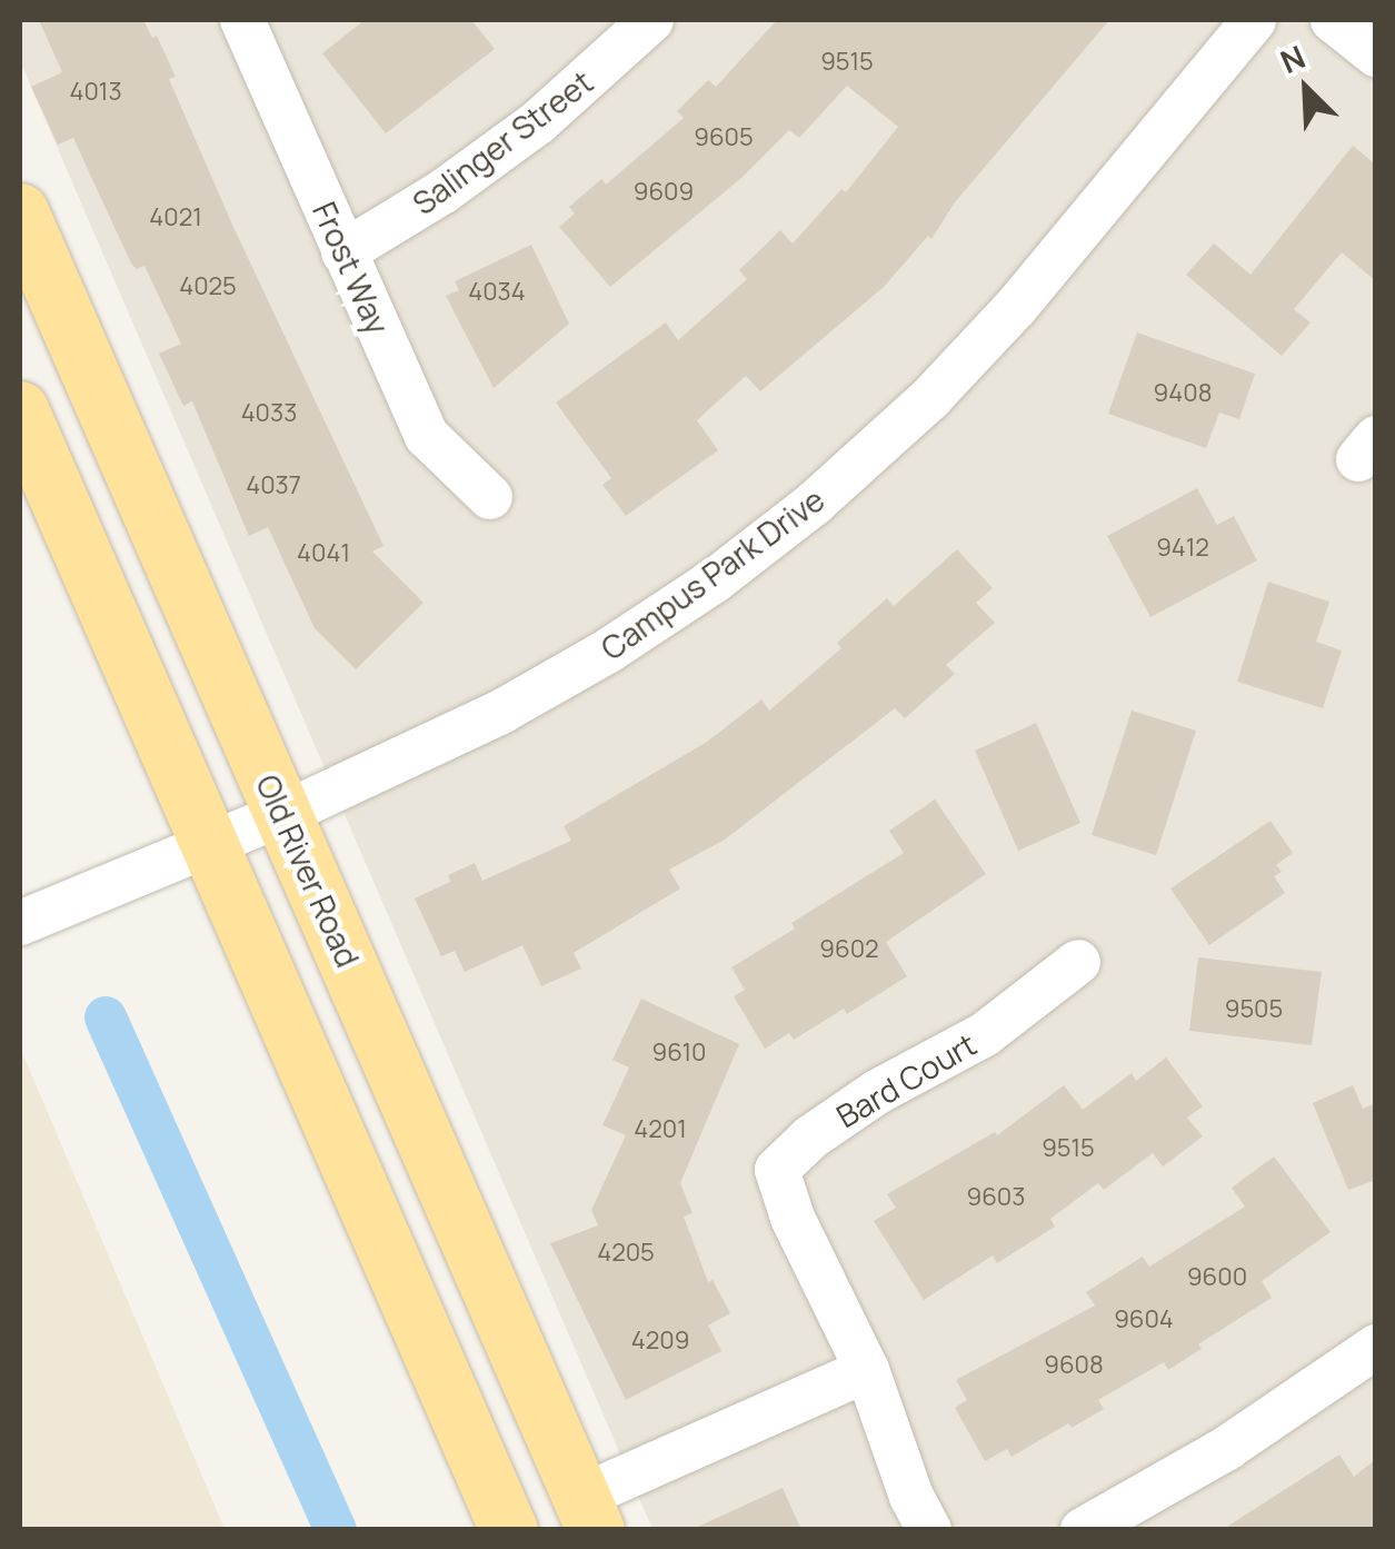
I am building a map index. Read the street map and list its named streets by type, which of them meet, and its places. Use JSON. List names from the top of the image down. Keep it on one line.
{"streets":{"main road":["Old River Road"],"street":["Salinger Street","Frost Way","Campus Park Drive","Bard Court"]},"crossings":[["Salinger Street","Frost Way"],["Campus Park Drive","Old River Road"]],"house_numbers":["9515","4013","9605","9609","4021","4025","4034","9408","4033","4037","9412","4041","9602","9505","9610","4201","9515","9603","4205","9600","9604","4209","9608"],"north":"top left"}
